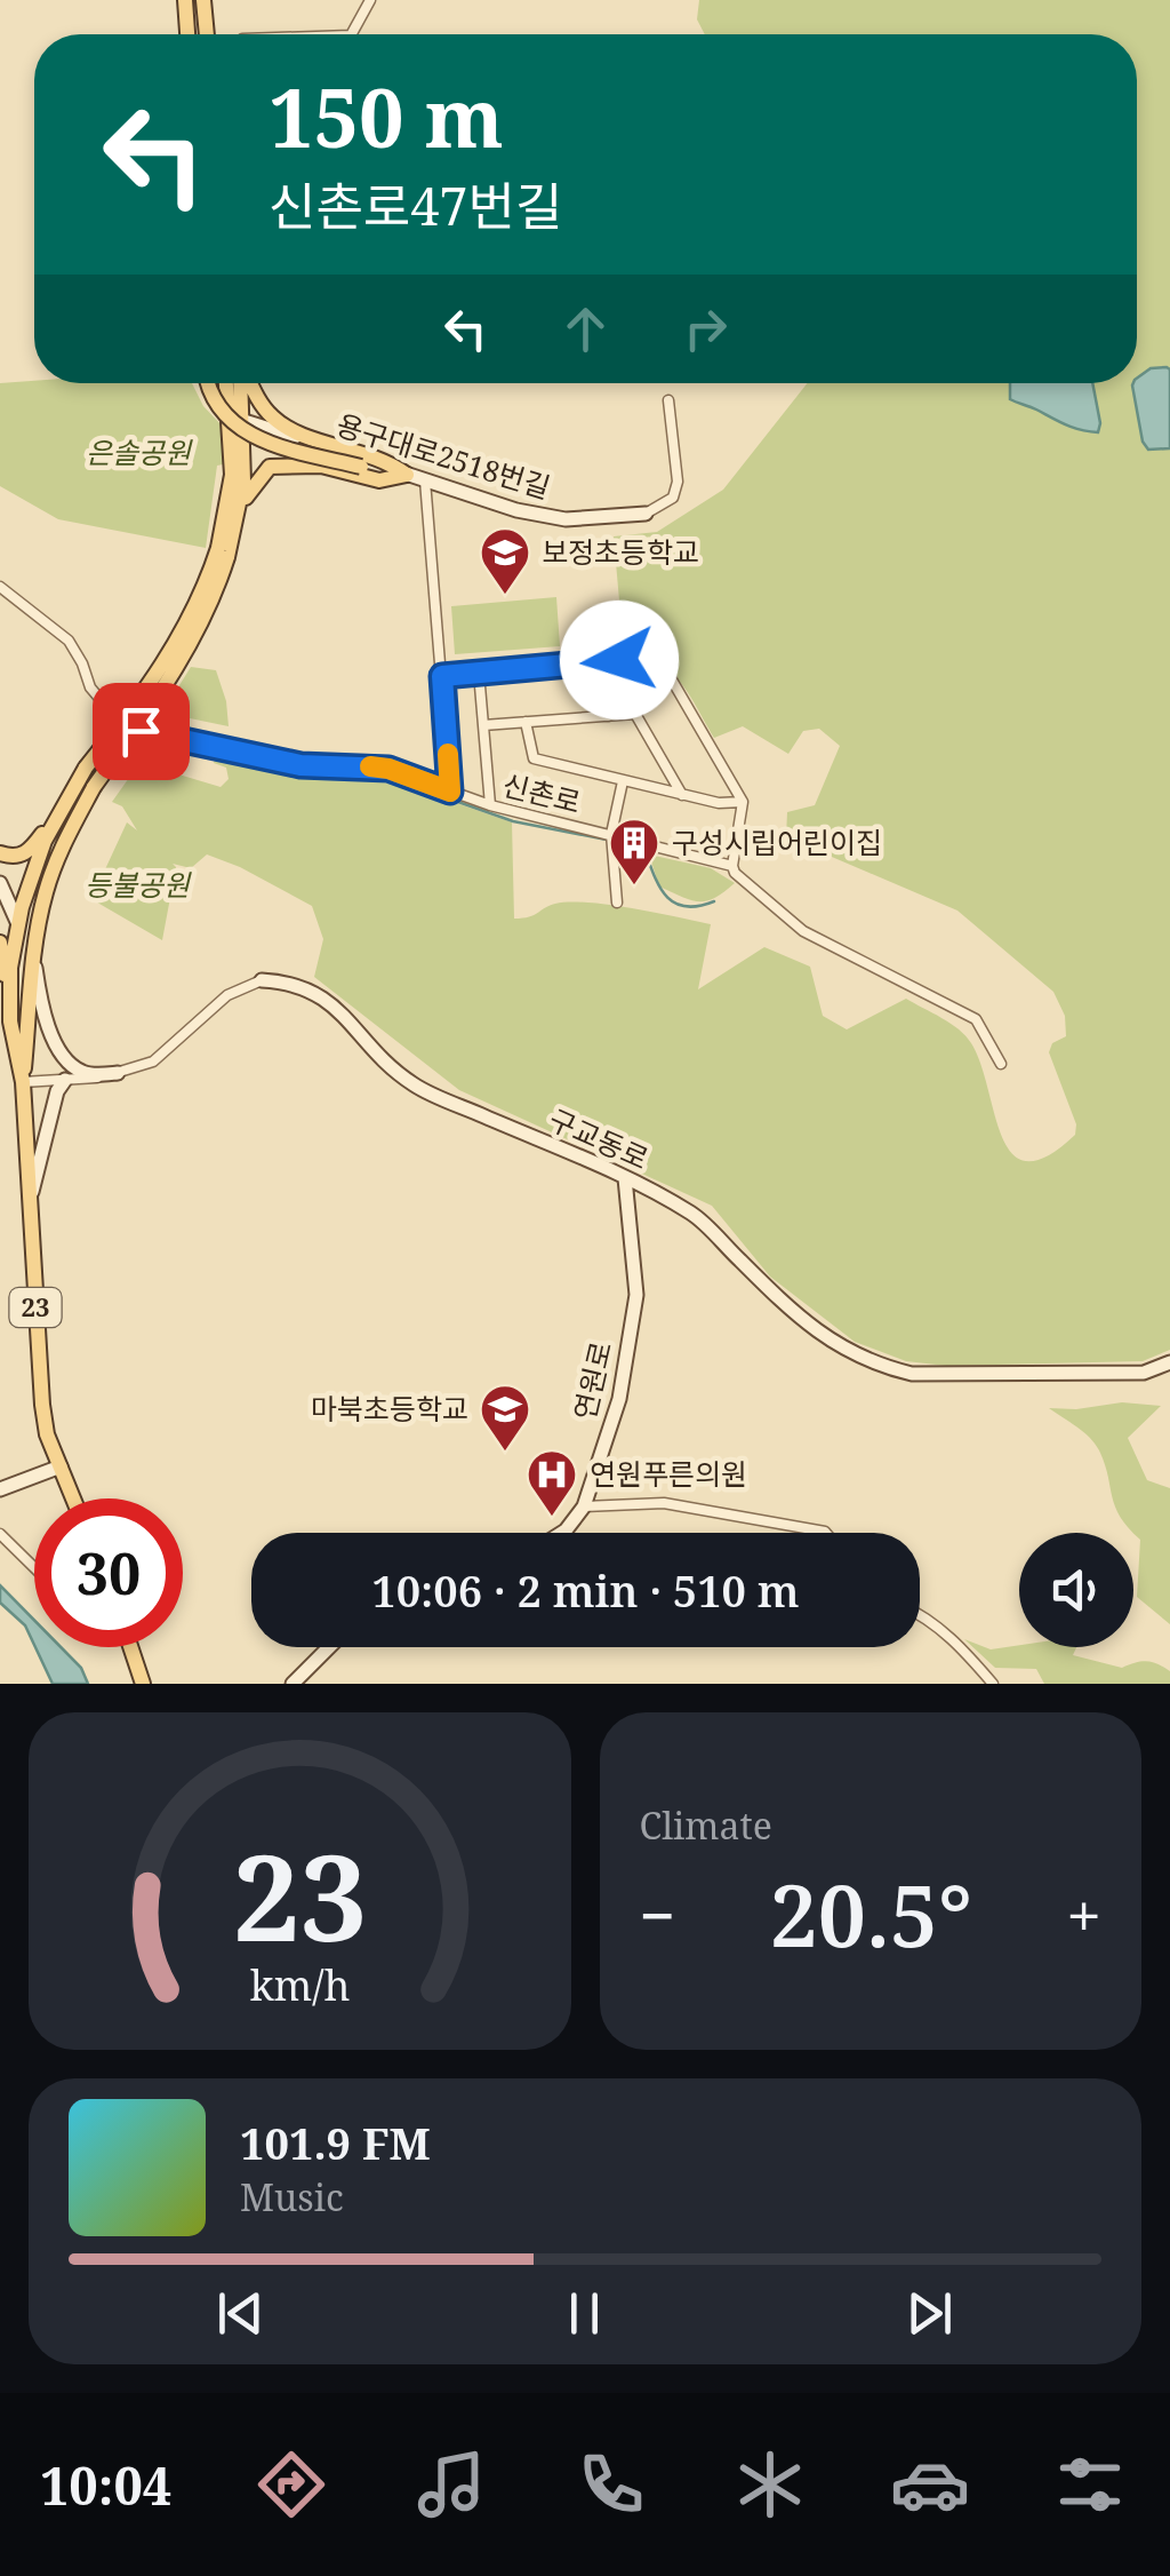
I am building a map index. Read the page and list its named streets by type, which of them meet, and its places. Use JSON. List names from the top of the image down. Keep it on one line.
{"streets":{"main road":["23"],"street":["용구대로2518번길","신촌로","구교동로","연원로"]},"crossings":[["용구대로2518번길","23"],["구교동로","23"],["구교동로","연원로"]],"parks":["은솔공원","등불공원"],"places":{"school or university":["보정초등학교","마북초등학교"],"building":["구성시립어린이집"],"hospital":["연원푸른의원"]},"page":{"turn":["150 m","신촌로47번길"],"limit":"30","trip":"10:06 · 2 min · 510 m","tile":"Climate","heat":["−","20.5°","+"],"song":["101.9 FM","Music"],"tabs":"10:04","gauge":["23","km/h"]}}
